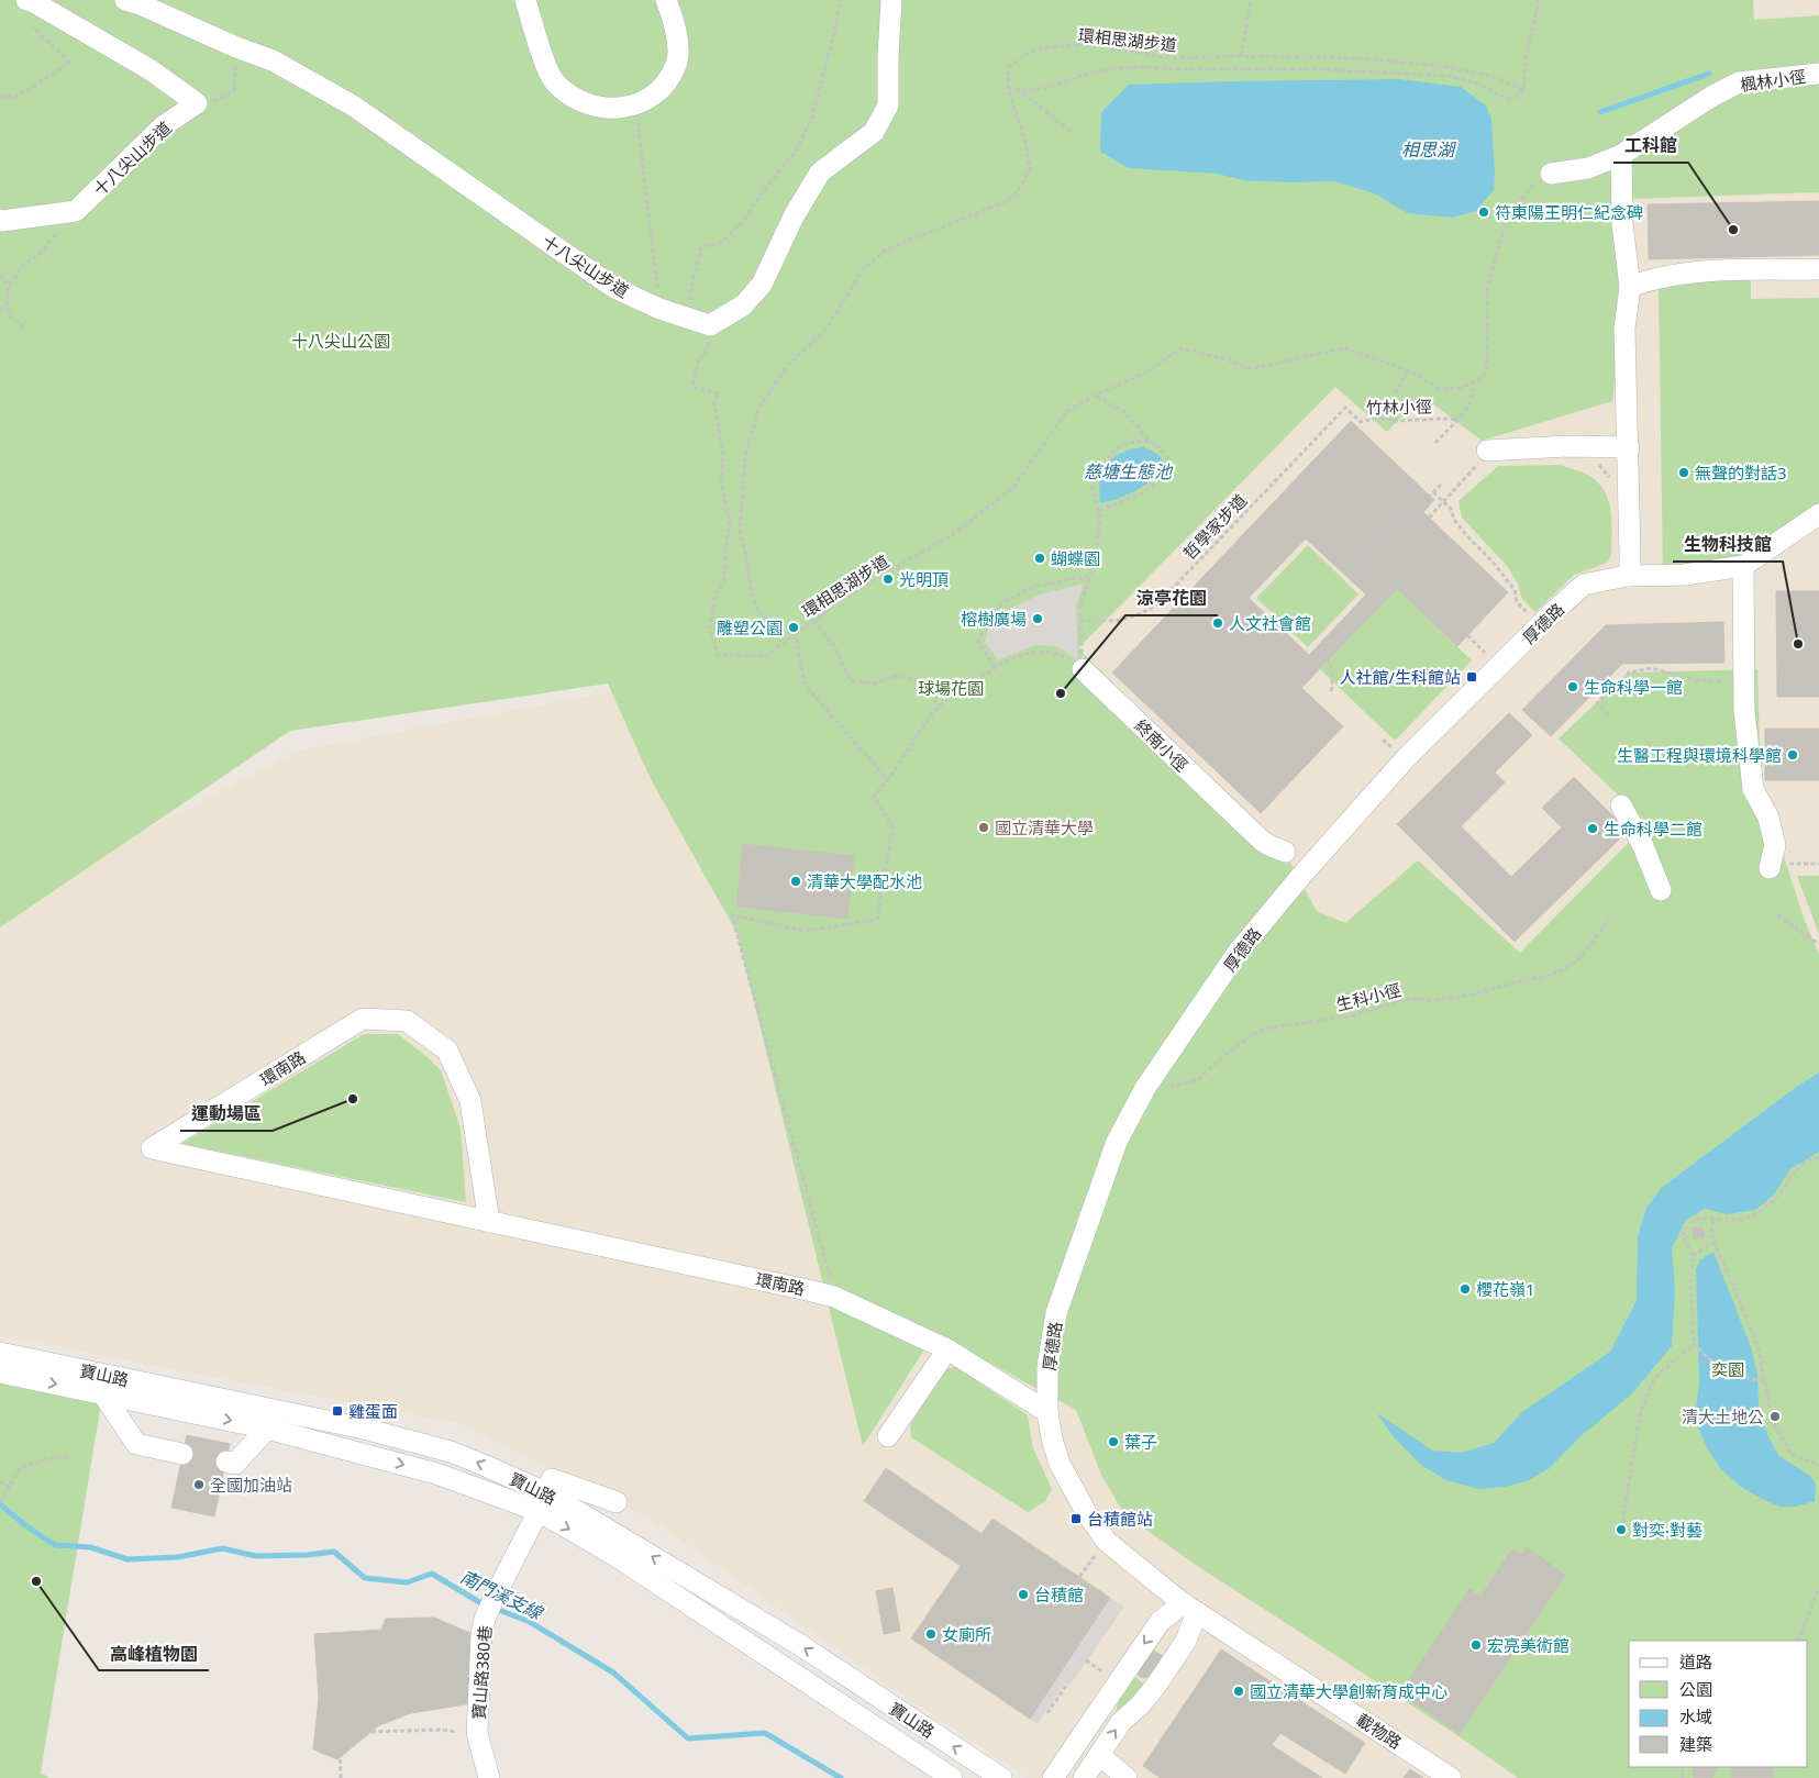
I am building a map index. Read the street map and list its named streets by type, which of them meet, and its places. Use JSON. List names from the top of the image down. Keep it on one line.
{"streets":{"street":["楓林小徑","十八尖山步道","厚德路","終南小徑","環南路","寶山路","寶山路380巷","載物路"],"path":["環相思湖步道","竹林小徑","哲學家步道","生科小徑"]},"crossings":[["環相思湖步道","竹林小徑"],["竹林小徑","哲學家步道"],["厚德路","環南路"],["厚德路","載物路"],["寶山路","寶山路380巷"]],"water":["相思湖","慈塘生態池","南門溪支線"],"parks":["十八尖山公園","球場花園","奕園"],"places":{"other":["符東陽王明仁紀念碑","工科館","無聲的對話3","蝴蝶園","光明頂","榕樹廣場","人文社會館","雕塑公園","生物科技館","生命科學一館","涼亭花園","生醫工程與環境科學館","國立清華大學","生命科學二館","清華大學配水池","運動場區","櫻花嶺1","清大土地公","葉子","全國加油站","對奕‧對藝","高峰植物園","台積館","女廁所","宏亮美術館","國立清華大學創新育成中心"],"transit":["人社館/生科館站","雞蛋面","台積館站"]},"legend":["道路","公園","水域","建築"]}
